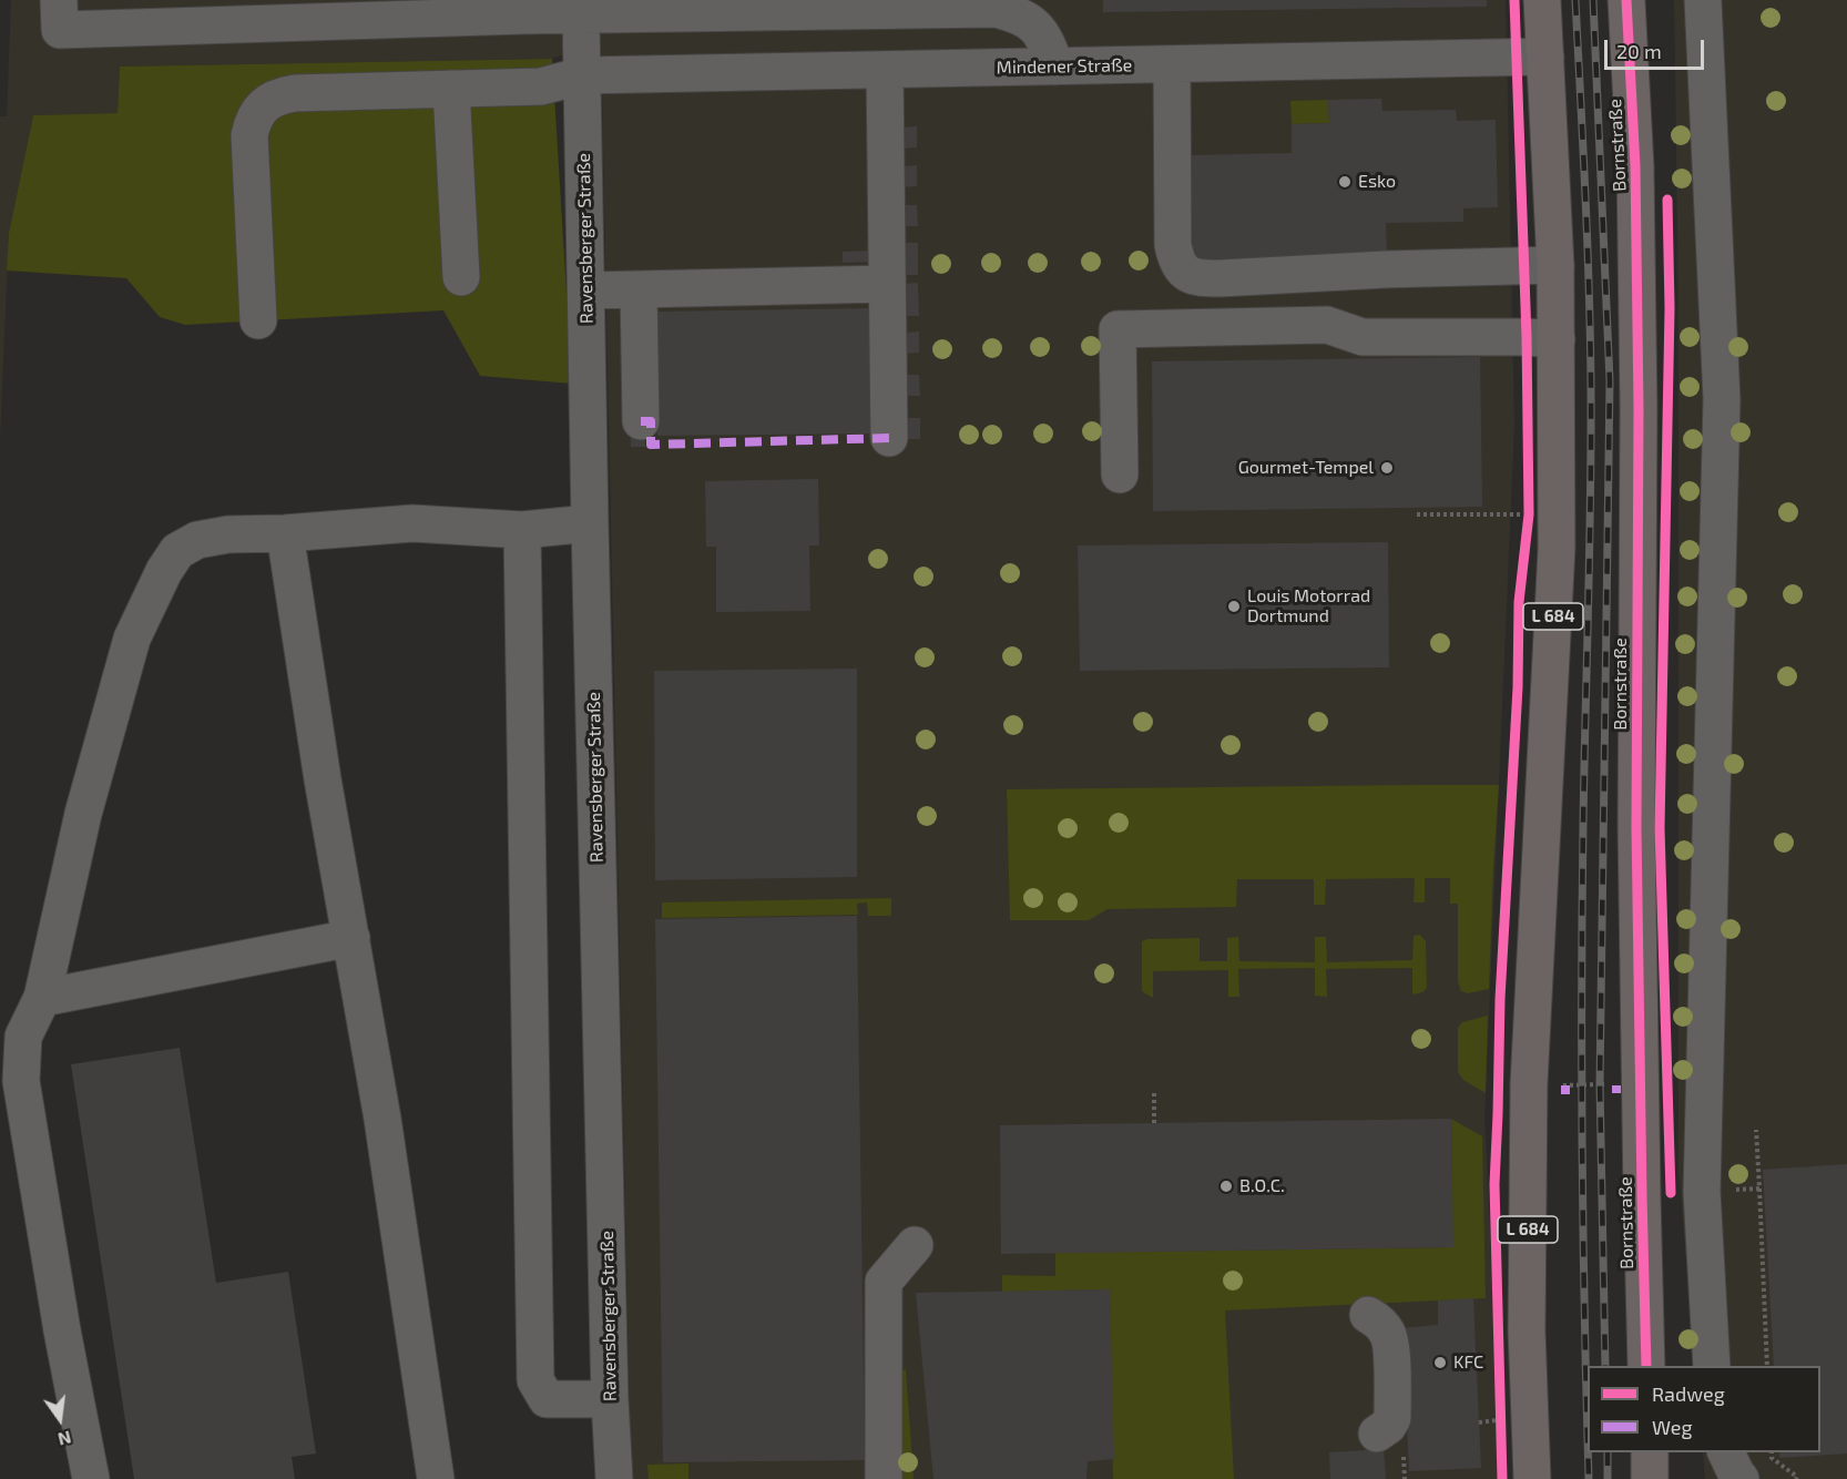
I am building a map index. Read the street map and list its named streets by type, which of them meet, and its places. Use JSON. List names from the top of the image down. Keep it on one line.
{"streets":{"main road":["Bornstraße","L 684"],"street":["Mindener Straße","Ravensberger Straße"]},"crossings":[["Mindener Straße","Ravensberger Straße"],["Mindener Straße","L 684"]],"places":["Esko","Gourmet-Tempel","Louis Motorrad Dortmund","B.O.C.","KFC"],"legend":["Radweg","Weg"],"scale_bar":"20 m","north":"bottom"}
